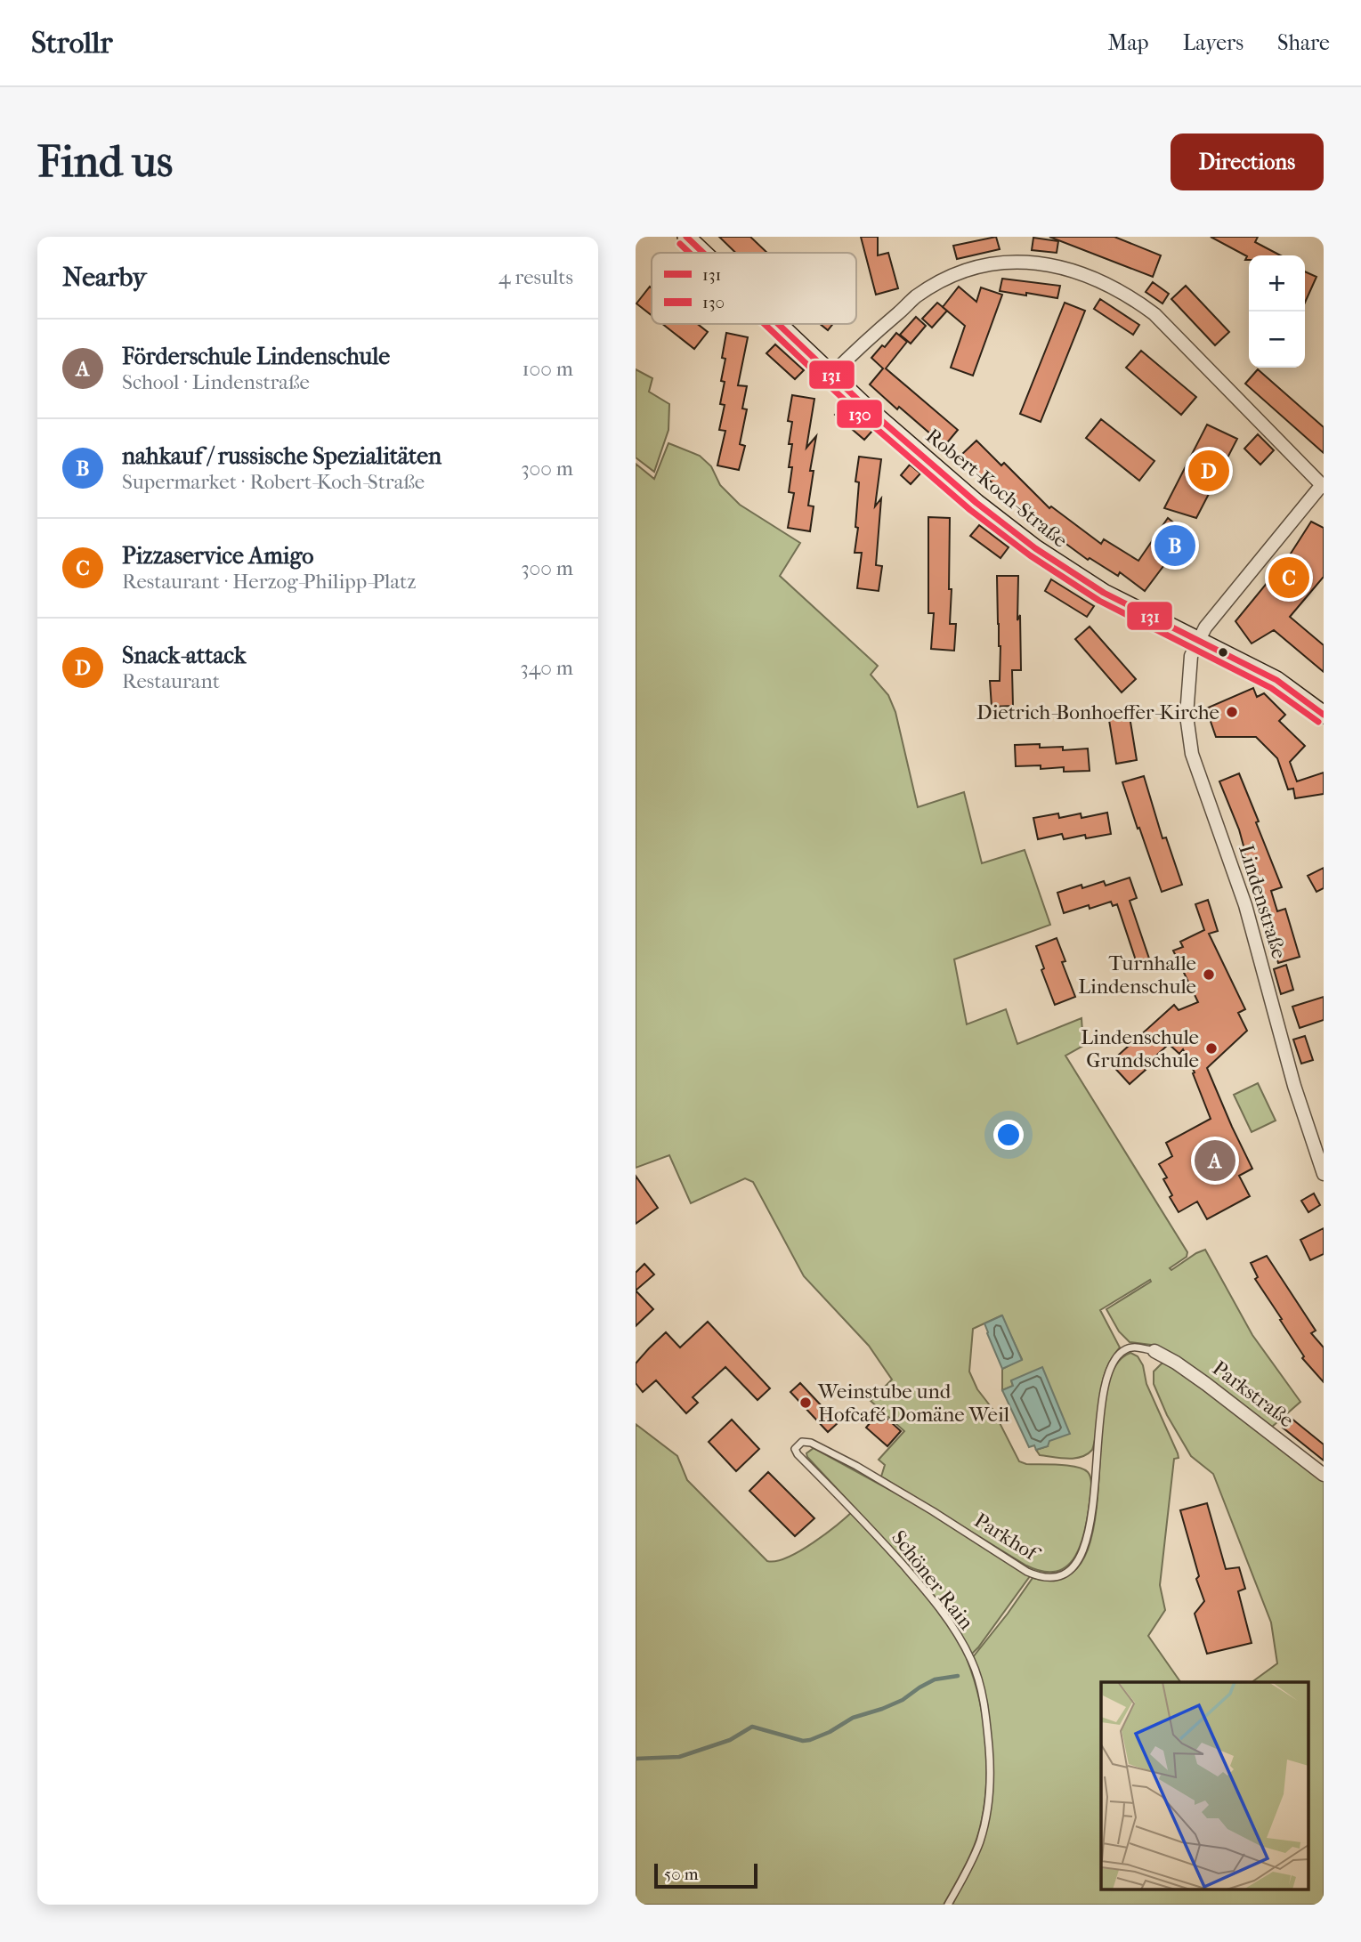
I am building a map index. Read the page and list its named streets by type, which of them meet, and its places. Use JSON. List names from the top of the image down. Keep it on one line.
{"streets":{"street":["Robert-Koch-Straße","Lindenstraße","Parkstraße"],"lane":["Parkhof","Schöner Rain"]},"crossings":[["Robert-Koch-Straße","Lindenstraße"],["Parkstraße","Parkhof"],["Parkhof","Schöner Rain"]],"places":["Dietrich-Bonhoeffer-Kirche","Turnhalle Lindenschule","Lindenschule Grundschule","Weinstube und Hofcafé Domäne Weil"],"lines":["transit line 131","transit line 130"],"legend":["131","130"],"scale_bar":"50 m","page":{"header":"Strollr","nav":["Map","Layers","Share"],"buttons":"Directions","title":"Find us","heading":["Nearby","4 results"],"map_buttons":["+","−"],"list":[{"mark":"A","name":"Förderschule Lindenschule","note":"School · Lindenstraße","value":"100 m"},{"mark":"B","name":"nahkauf / russische Spezialitäten","note":"Supermarket · Robert-Koch-Straße","value":"300 m"},{"mark":"C","name":"Pizzaservice Amigo","note":"Restaurant · Herzog-Philipp-Platz","value":"300 m"},{"mark":"D","name":"Snack-attack","note":"Restaurant","value":"340 m"}],"pins":["D","B","C","A"],"scale":"50 m"}}
